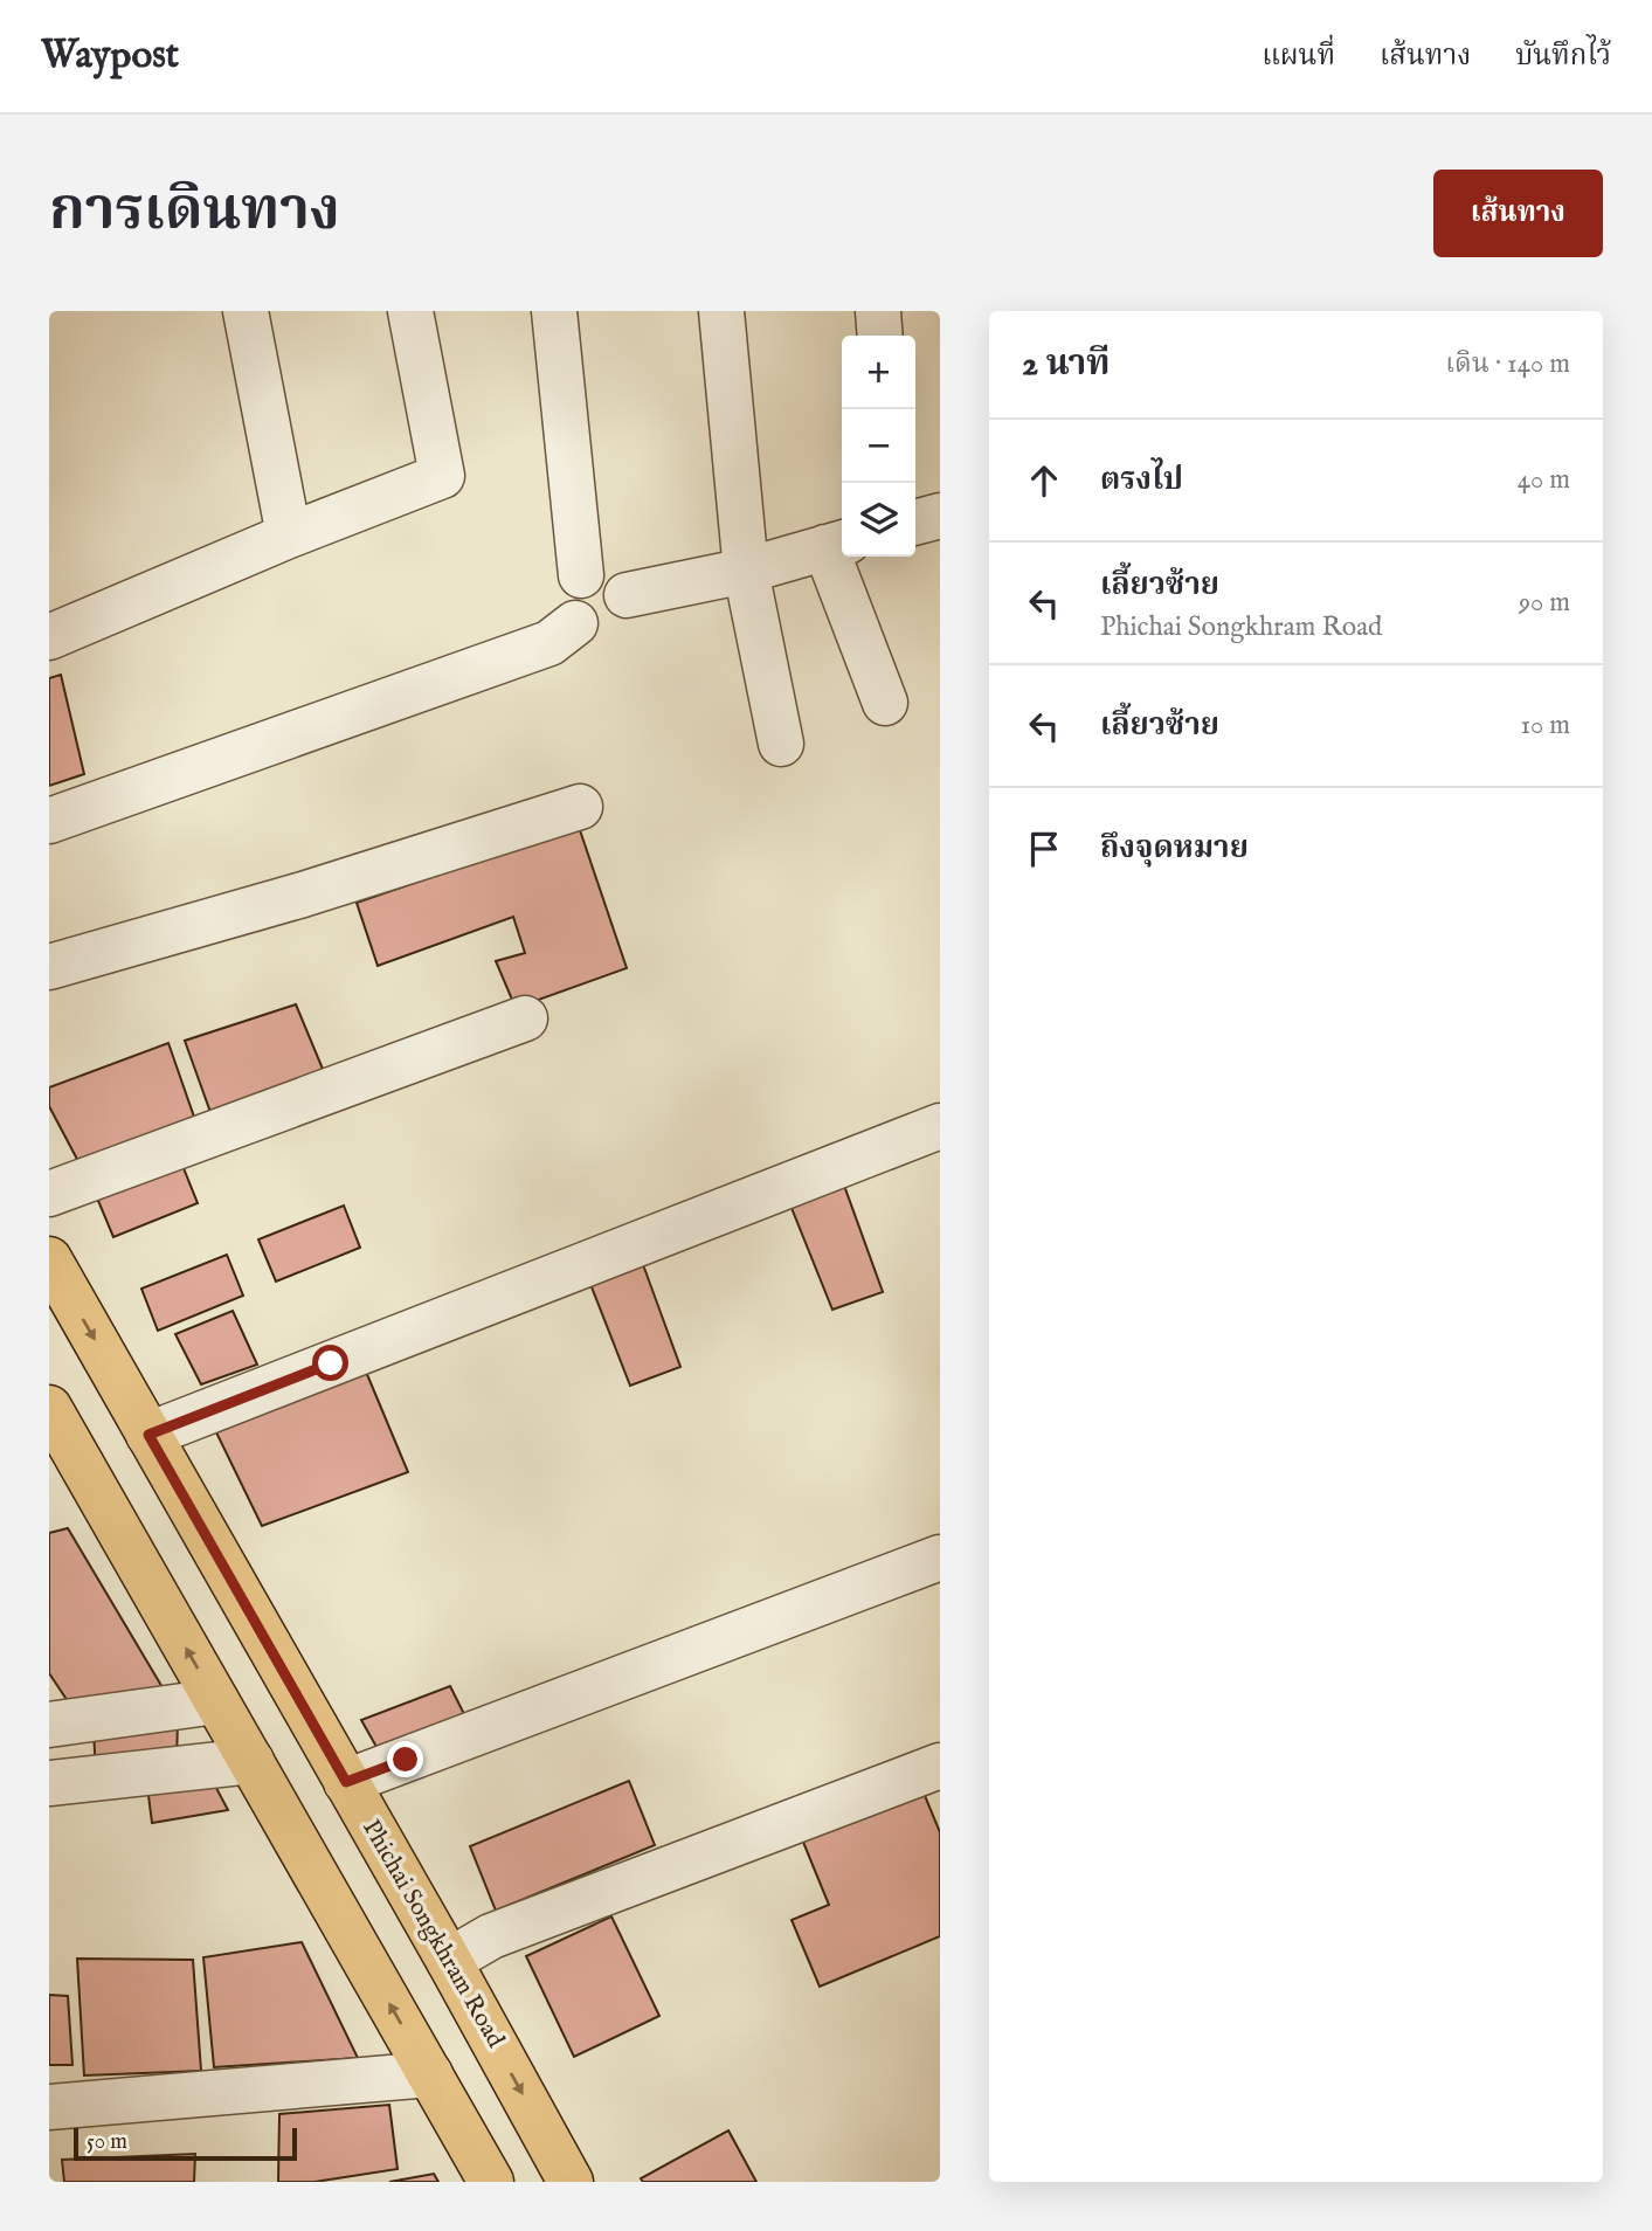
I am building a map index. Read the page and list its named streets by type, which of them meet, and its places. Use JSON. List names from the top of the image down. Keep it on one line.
{"streets":{"main road":["Phichai Songkhram Road"]},"scale_bar":"50 m","page":{"header":"Waypost","nav":["แผนที่","เส้นทาง","บันทึกไว้"],"title":"การเดินทาง","buttons":"เส้นทาง","heading":["2 นาที","เดิน · 140 m"],"map_buttons":["+","−"],"list":[["ตรงไป","40 m"],["เลี้ยวซ้าย","Phichai Songkhram Road","90 m"],["เลี้ยวซ้าย","10 m"],"ถึงจุดหมาย"],"scale":"50 m"}}
